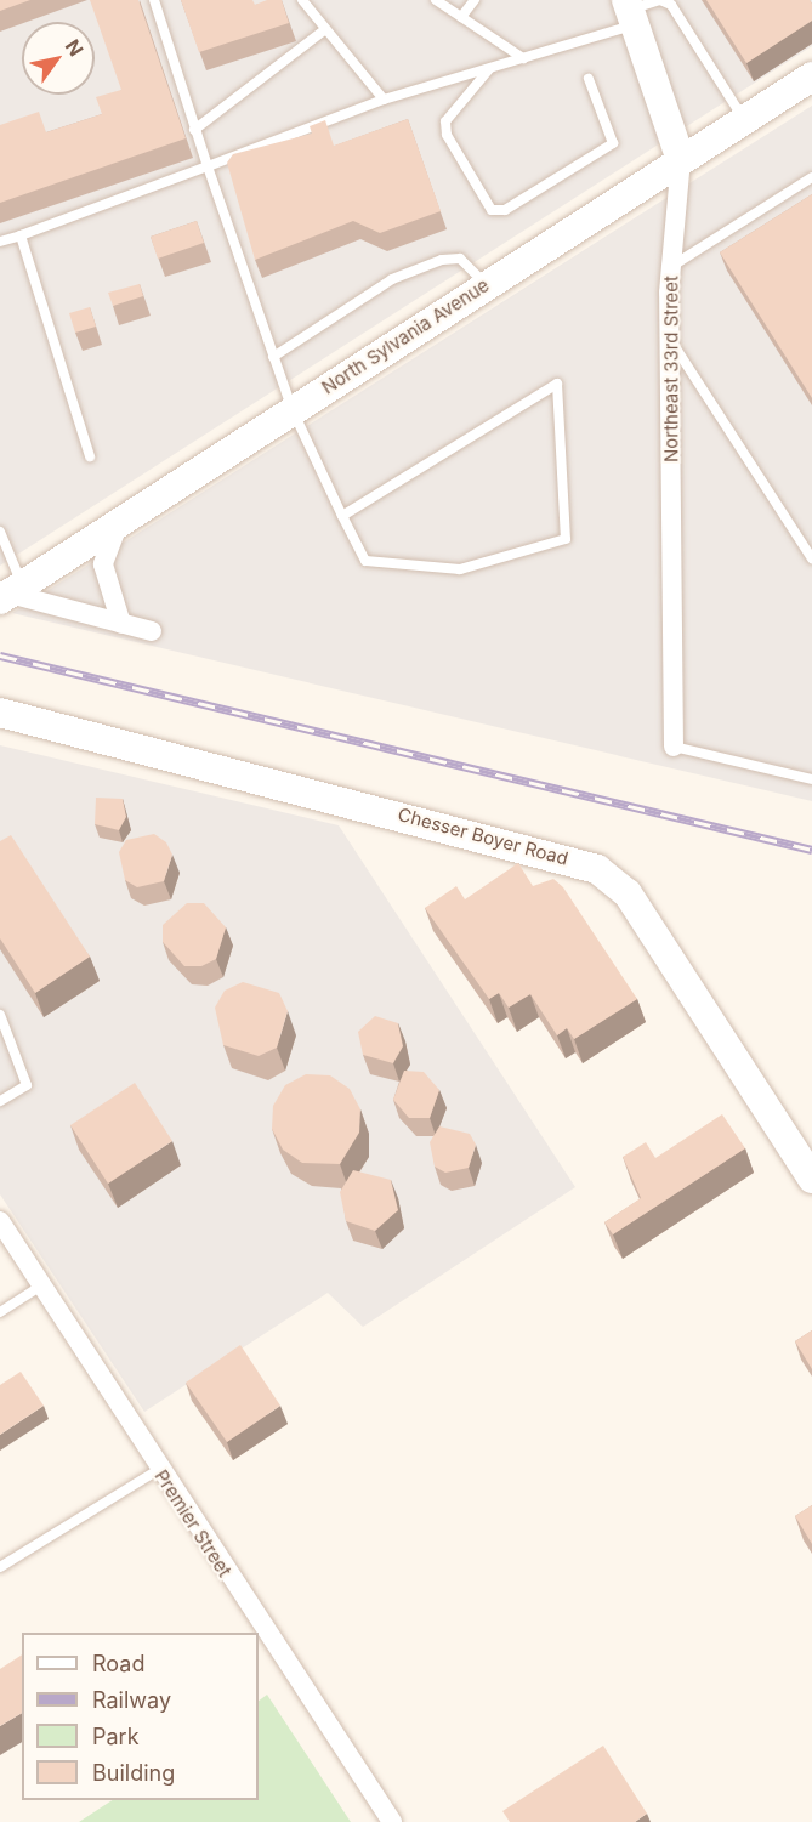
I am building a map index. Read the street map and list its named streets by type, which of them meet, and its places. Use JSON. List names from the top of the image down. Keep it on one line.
{"streets":{"street":["North Sylvania Avenue","Northeast 33rd Street","Chesser Boyer Road","Premier Street"]},"crossings":[["North Sylvania Avenue","Northeast 33rd Street"]],"legend":["Road","Railway","Park","Building"],"north":"top right"}
